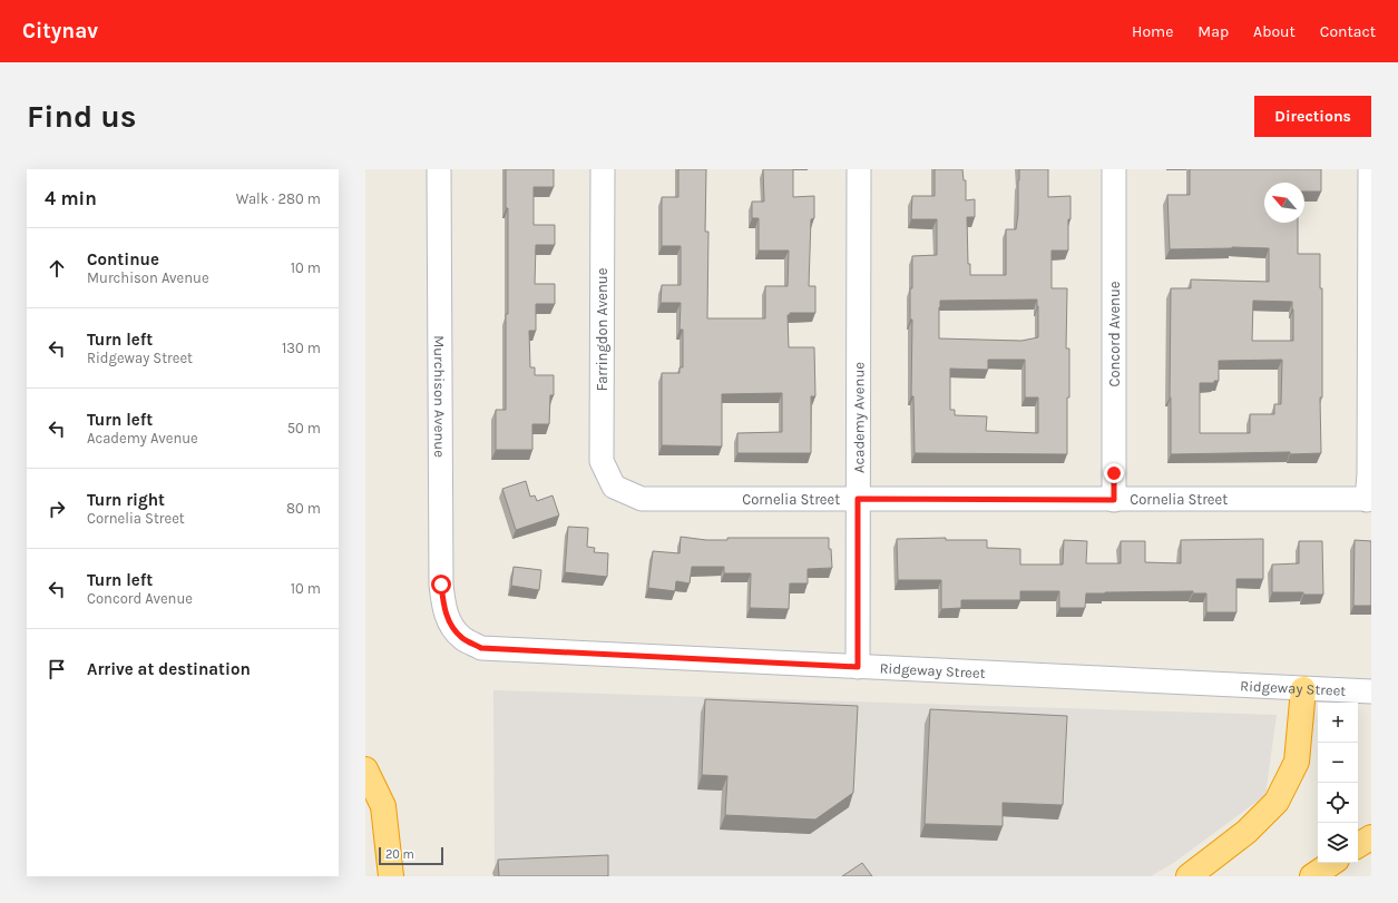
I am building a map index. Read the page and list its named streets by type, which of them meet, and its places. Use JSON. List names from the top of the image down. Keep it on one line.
{"streets":{"street":["Farringdon Avenue","Concord Avenue","Murchison Avenue","Academy Avenue","Cornelia Street","Ridgeway Street"]},"crossings":[["Farringdon Avenue","Cornelia Street"],["Concord Avenue","Cornelia Street"],["Murchison Avenue","Ridgeway Street"],["Academy Avenue","Cornelia Street"],["Academy Avenue","Ridgeway Street"]],"scale_bar":"20 m","north":"top left","page":{"header":"Citynav","nav":["Home","Map","About","Contact"],"buttons":"Directions","title":"Find us","heading":["4 min","Walk · 280 m"],"list":[["Continue","Murchison Avenue","10 m"],["Turn left","Ridgeway Street","130 m"],["Turn left","Academy Avenue","50 m"],["Turn right","Cornelia Street","80 m"],["Turn left","Concord Avenue","10 m"],"Arrive at destination"],"map_buttons":["+","−"],"scale":"20 m"}}
